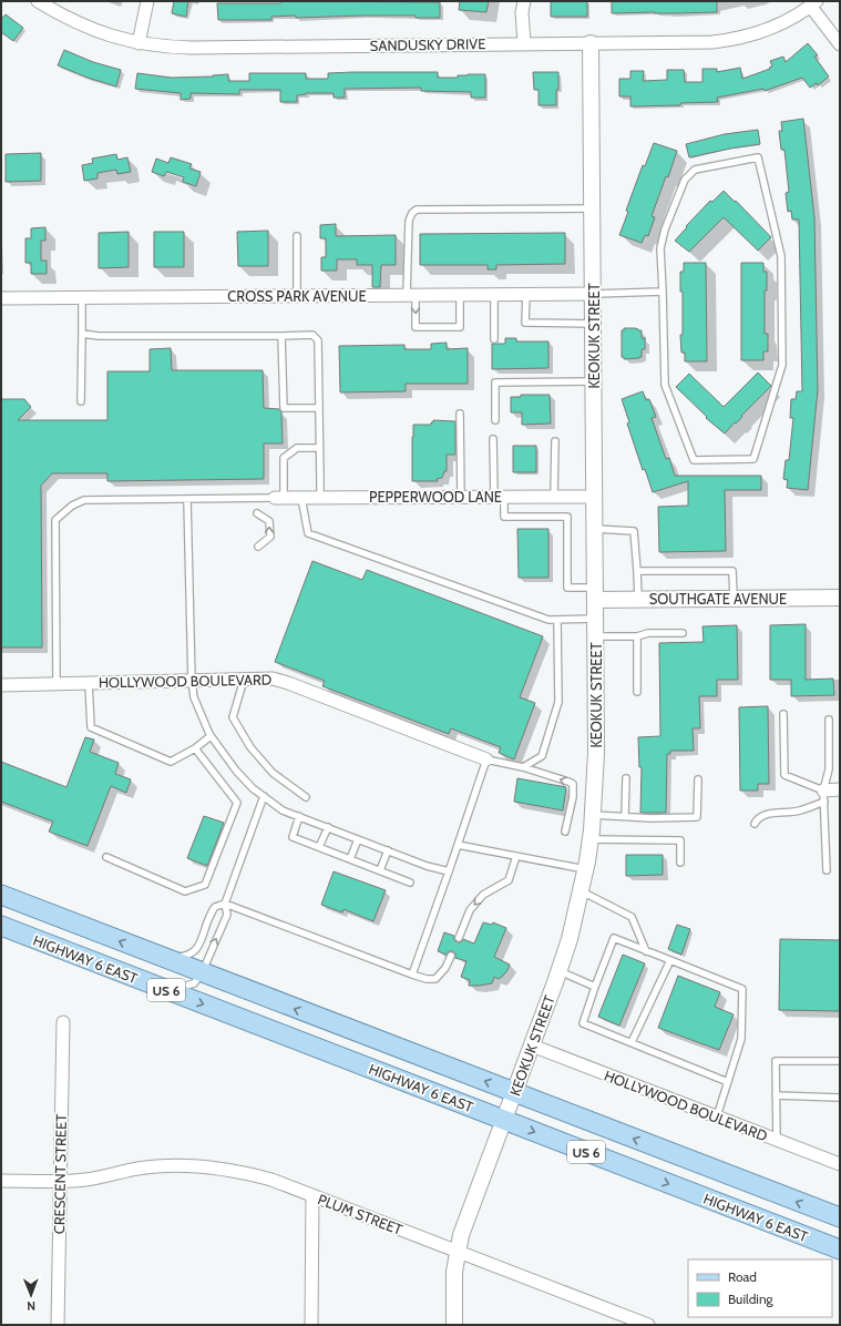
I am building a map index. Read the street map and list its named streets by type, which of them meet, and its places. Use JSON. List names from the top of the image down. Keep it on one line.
{"streets":{"main road":["HIGHWAY 6 EAST","US 6"],"street":["SANDUSKY DRIVE","CROSS PARK AVENUE","KEOKUK STREET","PEPPERWOOD LANE","SOUTHGATE AVENUE","HOLLYWOOD BOULEVARD","CRESCENT STREET","PLUM STREET"]},"crossings":[["SANDUSKY DRIVE","KEOKUK STREET"],["CROSS PARK AVENUE","KEOKUK STREET"],["KEOKUK STREET","PEPPERWOOD LANE"],["KEOKUK STREET","SOUTHGATE AVENUE"],["KEOKUK STREET","HOLLYWOOD BOULEVARD"],["KEOKUK STREET","HIGHWAY 6 EAST"],["KEOKUK STREET","PLUM STREET"],["CRESCENT STREET","PLUM STREET"]],"legend":["Road","Building"],"north":"bottom"}
